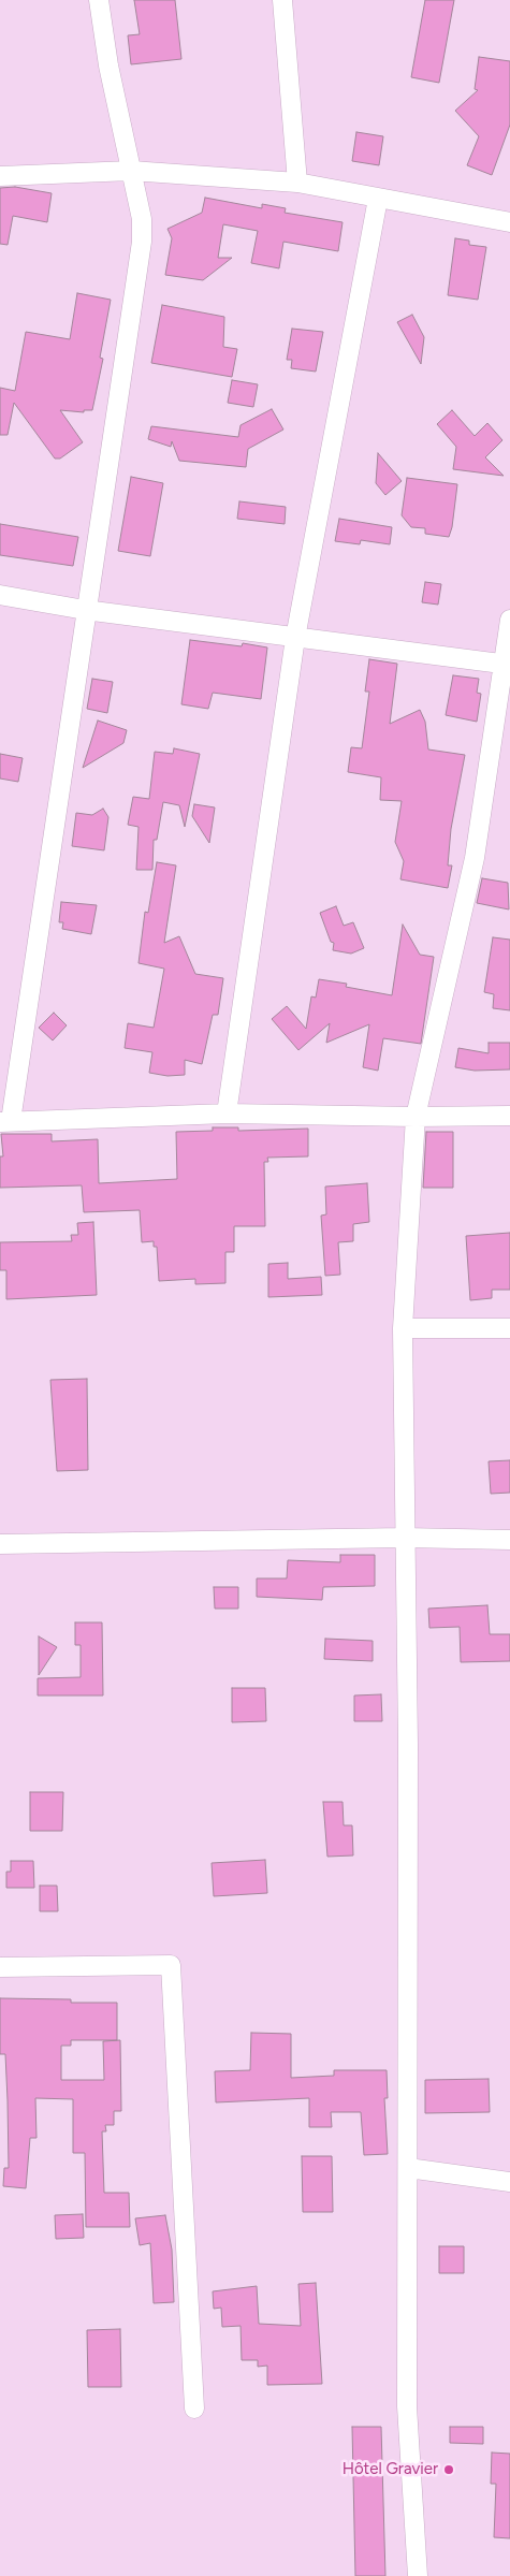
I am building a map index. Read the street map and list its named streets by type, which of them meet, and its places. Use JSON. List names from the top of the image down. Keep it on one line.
{"places":["Hôtel Gravier"]}
